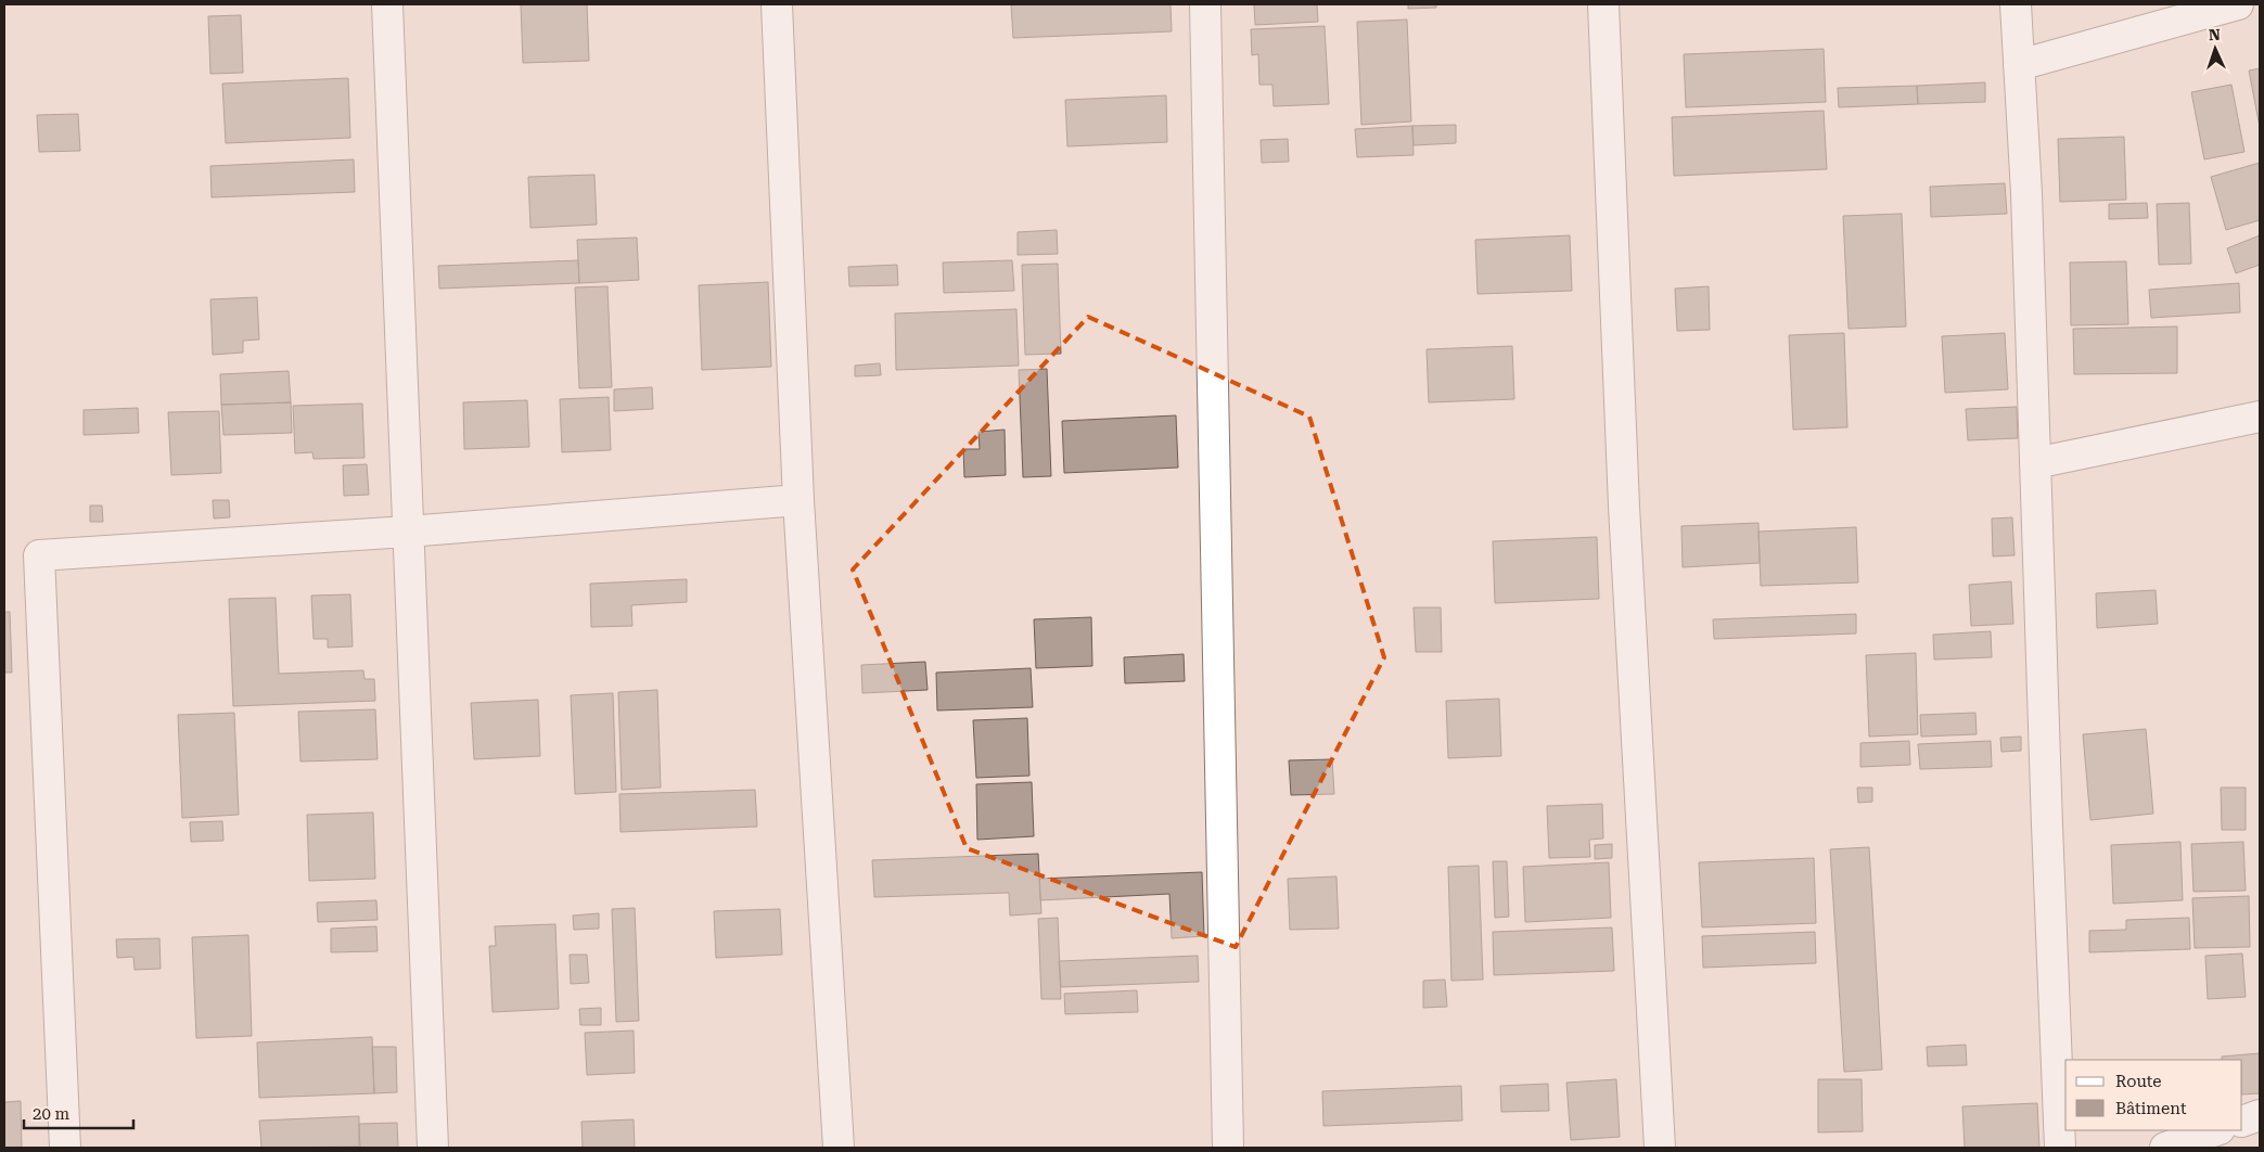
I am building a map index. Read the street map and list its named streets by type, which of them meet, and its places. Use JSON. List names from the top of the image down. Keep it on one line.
{"legend":["Route","Bâtiment"],"scale_bar":"20 m","north":"top"}
